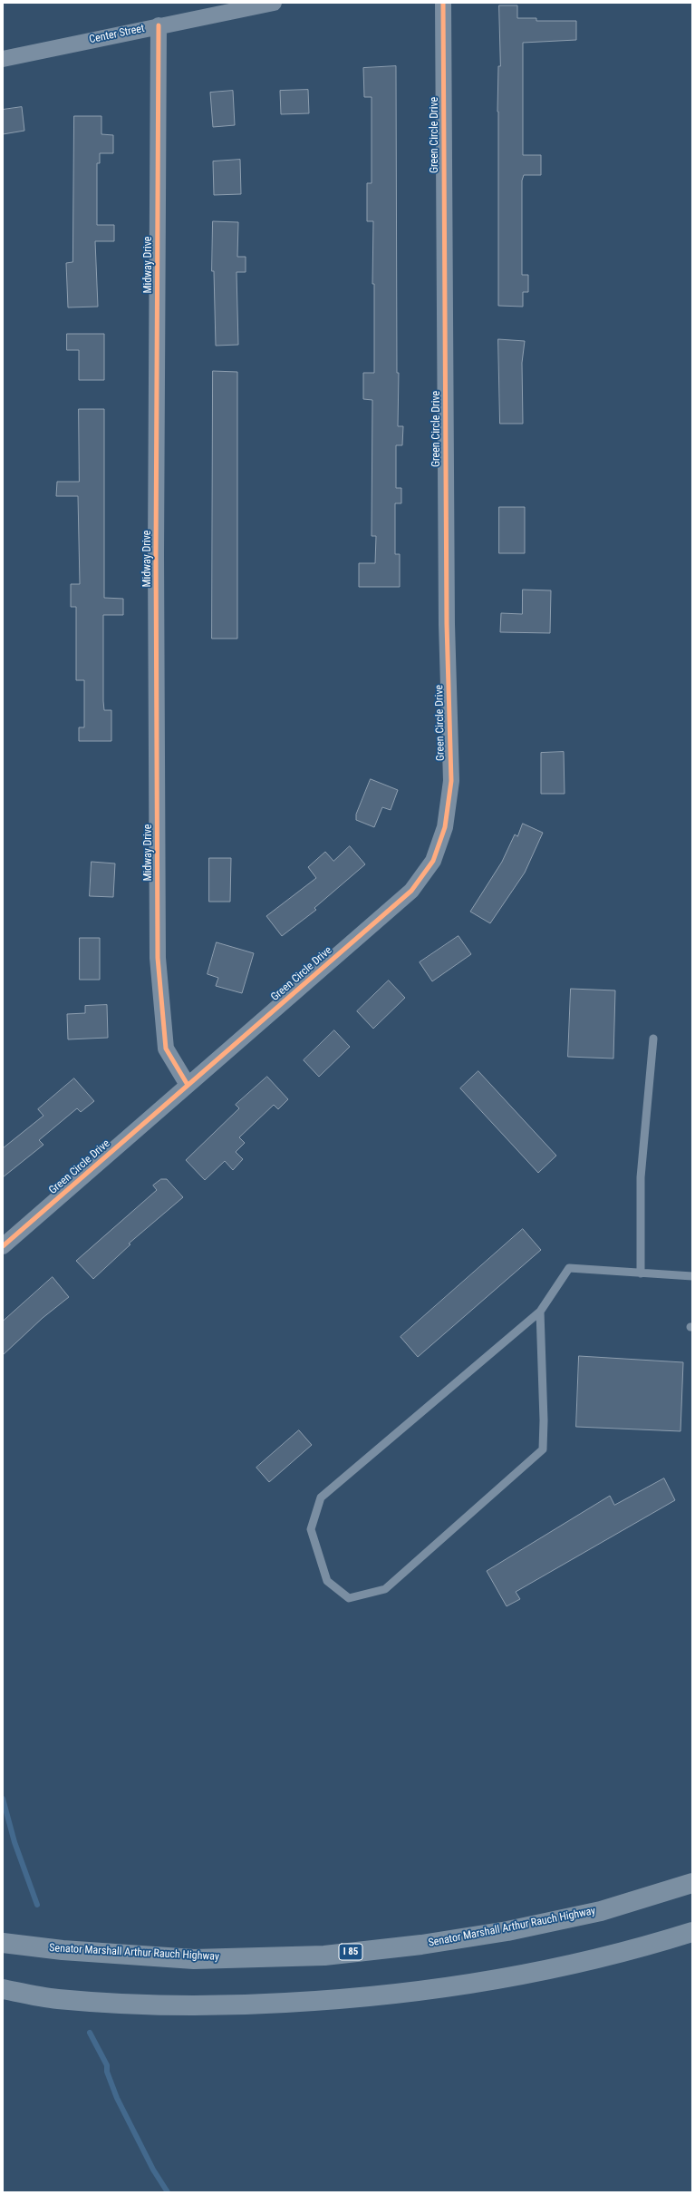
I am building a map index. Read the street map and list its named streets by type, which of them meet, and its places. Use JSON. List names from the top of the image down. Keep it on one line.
{"streets":{"highway":["Senator Marshall Arthur Rauch Highway","I 85"],"street":["Center Street","Green Circle Drive","Midway Drive"]},"crossings":[["Center Street","Midway Drive"],["Green Circle Drive","Midway Drive"]]}
